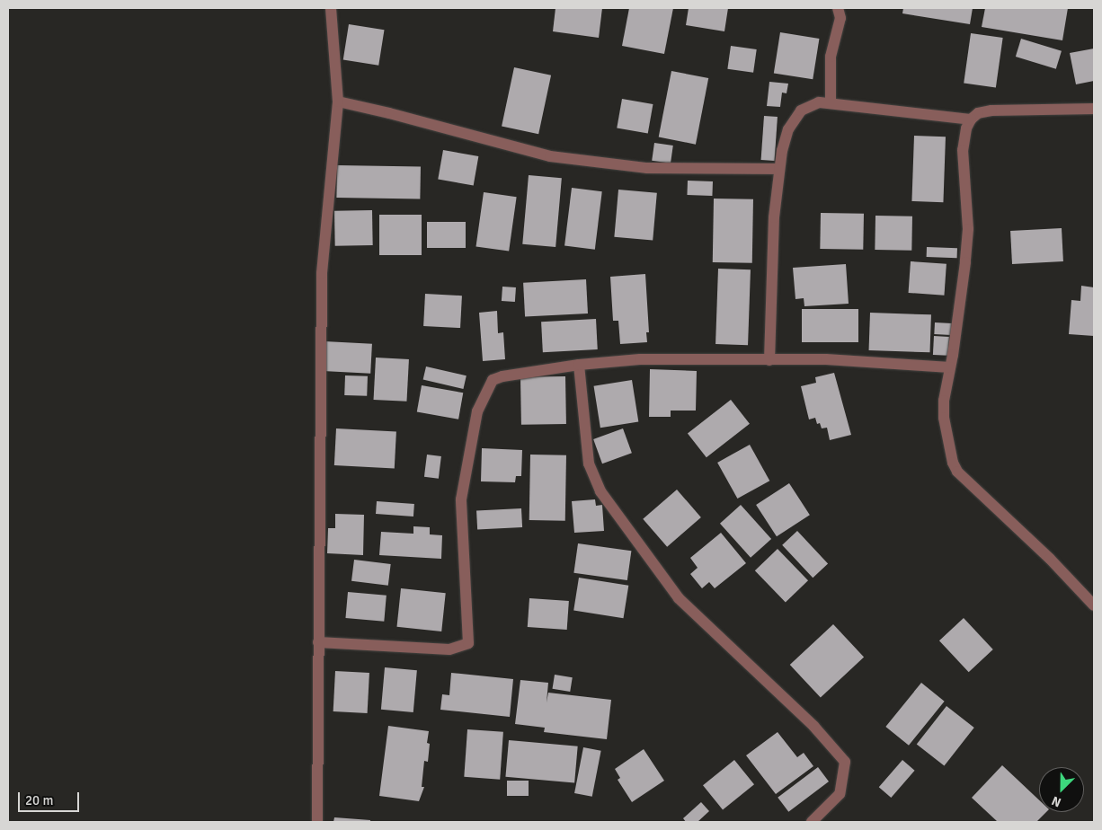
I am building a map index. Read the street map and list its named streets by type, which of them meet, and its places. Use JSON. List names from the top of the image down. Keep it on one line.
{"scale_bar":"20 m","north":"bottom left"}
